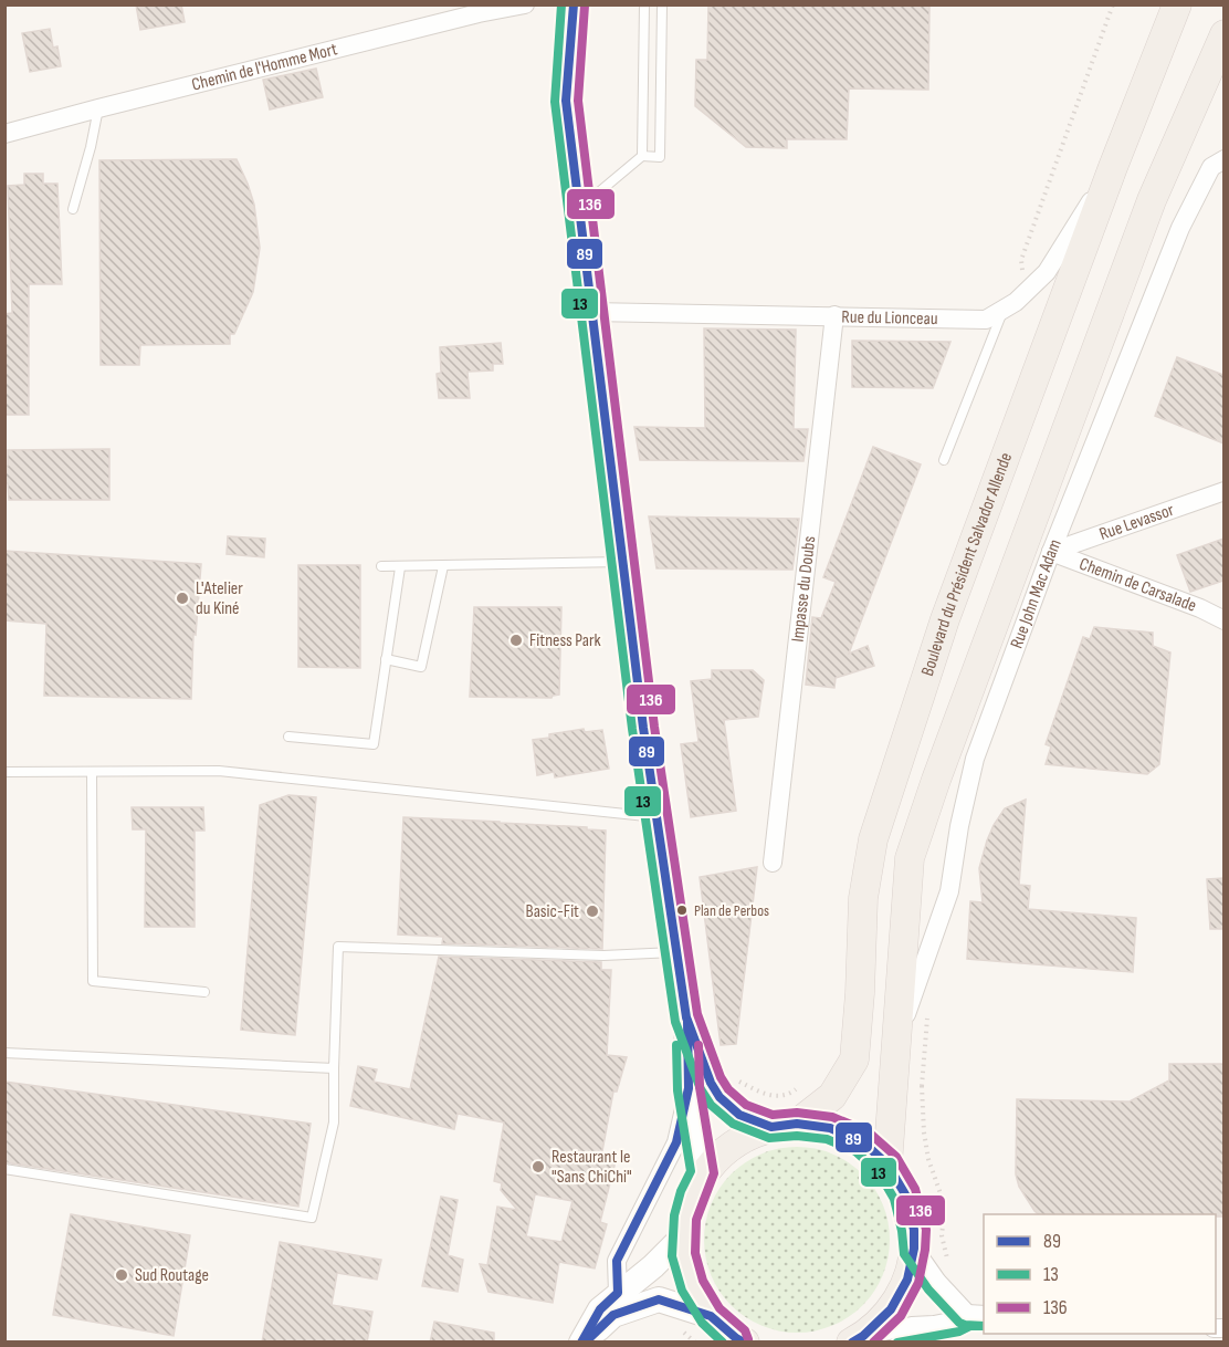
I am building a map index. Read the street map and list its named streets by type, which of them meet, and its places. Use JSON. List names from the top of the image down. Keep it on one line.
{"streets":{"main road":["Boulevard du Président Salvador Allende"],"street":["Chemin de l'Homme Mort","Rue du Lionceau","Rue Levassor","Chemin de Carsalade","Impasse du Doubs","Rue John Mac Adam"]},"crossings":[["Rue du Lionceau","Boulevard du Président Salvador Allende"],["Rue du Lionceau","Impasse du Doubs"],["Rue Levassor","Chemin de Carsalade"],["Rue Levassor","Rue John Mac Adam"],["Chemin de Carsalade","Rue John Mac Adam"]],"places":["L'Atelier du Kiné","Fitness Park","Plan de Perbos","Basic-Fit","Restaurant le \"Sans ChiChi\"","Sud Routage"],"lines":["transit line 89","transit line 13","transit line 136"],"legend":["89","13","136"]}
